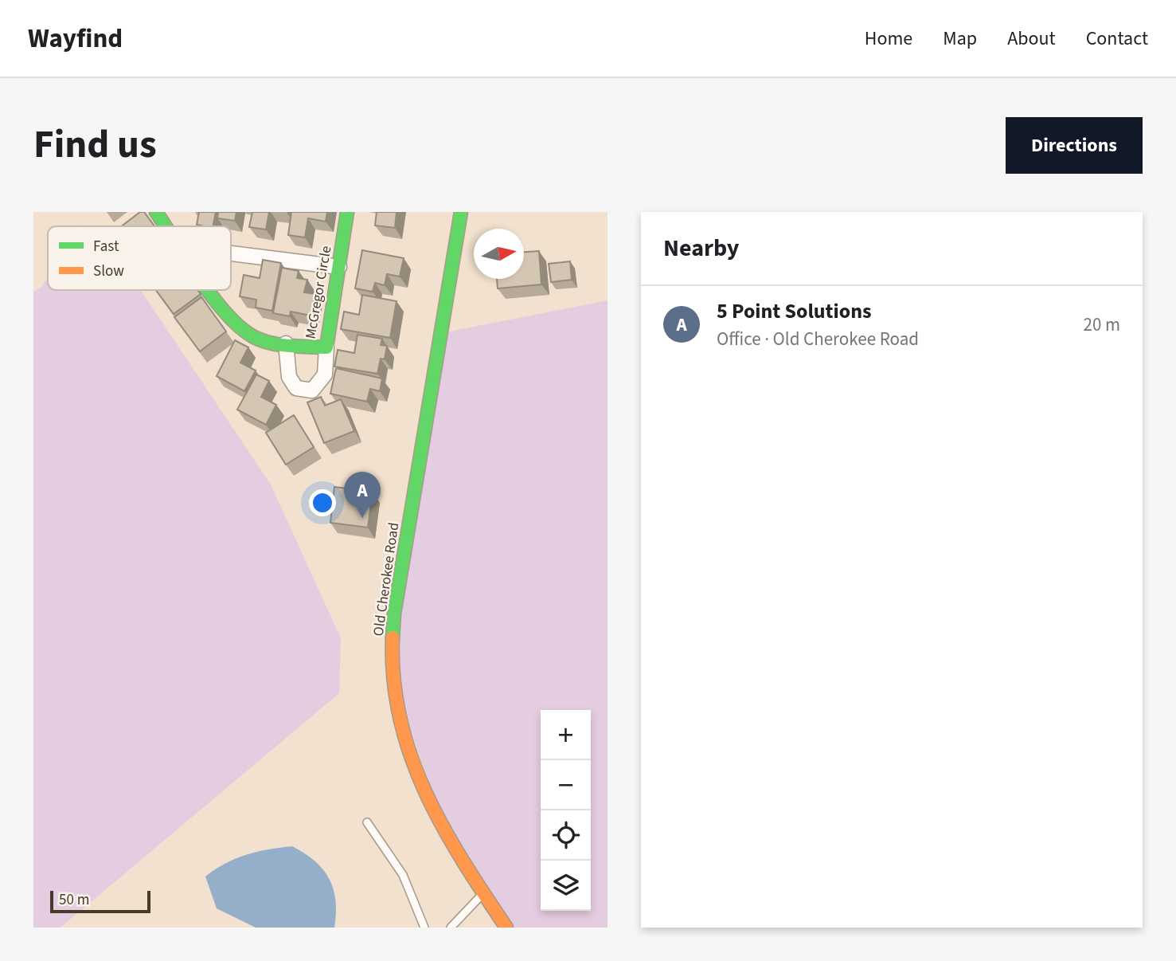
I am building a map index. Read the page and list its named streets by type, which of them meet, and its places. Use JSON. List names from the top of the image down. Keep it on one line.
{"streets":{"street":["McGregor Circle","Old Cherokee Road"]},"legend":["Fast","Slow"],"scale_bar":"50 m","north":"right","page":{"header":"Wayfind","nav":["Home","Map","About","Contact"],"title":"Find us","buttons":"Directions","heading":"Nearby","list":[{"mark":"A","name":"5 Point Solutions","note":"Office · Old Cherokee Road","value":"20 m"}],"pins":"A","map_buttons":["+","−"],"scale":"50 m"}}
